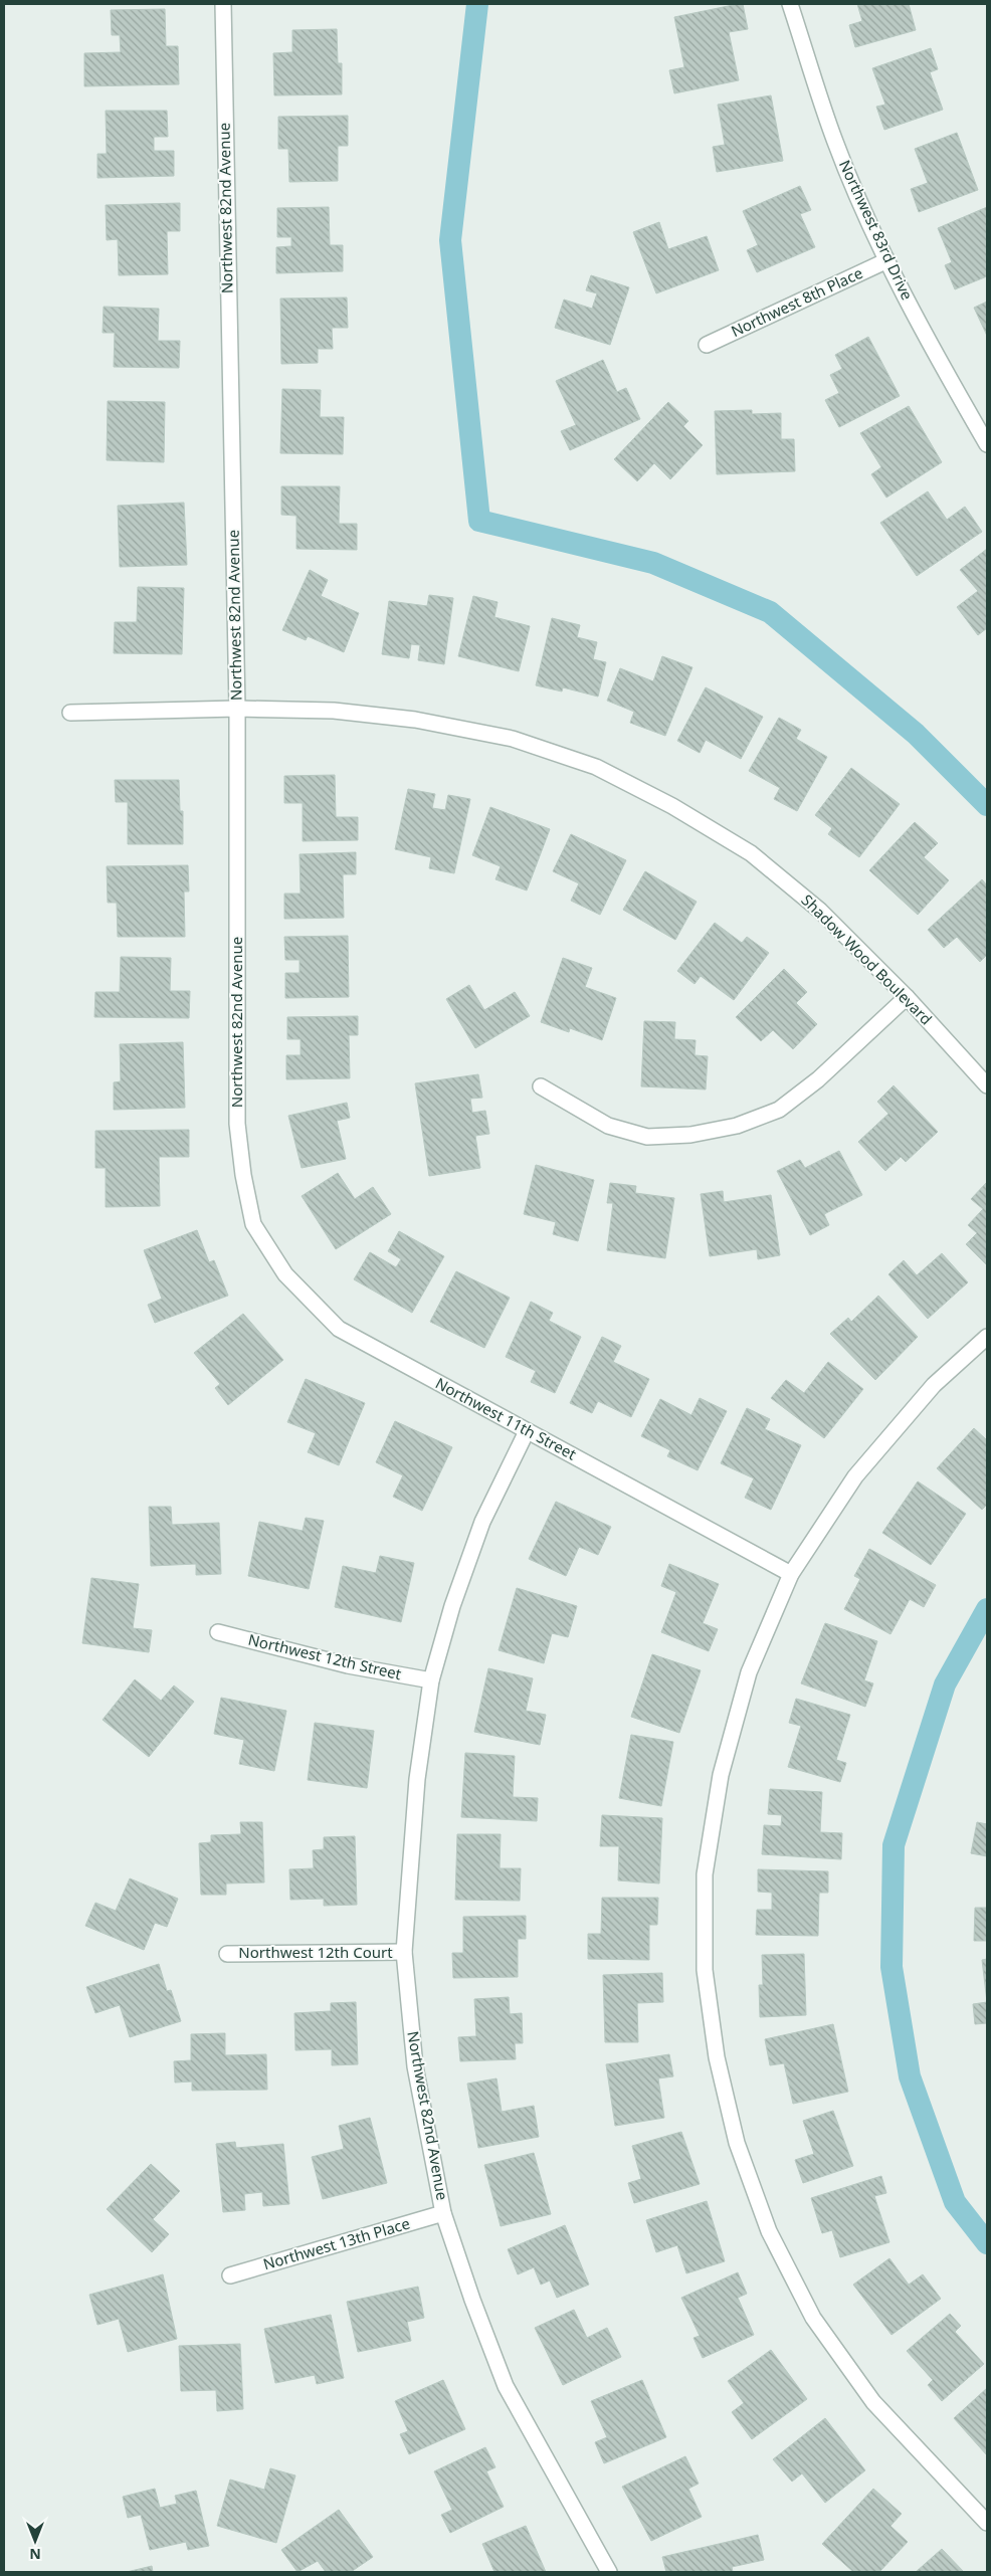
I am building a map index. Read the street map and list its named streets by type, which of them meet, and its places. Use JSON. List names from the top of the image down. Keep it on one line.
{"streets":{"street":["Northwest 82nd Avenue","Northwest 83rd Drive","Northwest 8th Place","Shadow Wood Boulevard","Northwest 11th Street","Northwest 12th Street","Northwest 12th Court","Northwest 13th Place"]},"crossings":[["Northwest 82nd Avenue","Shadow Wood Boulevard"],["Northwest 82nd Avenue","Northwest 11th Street"],["Northwest 82nd Avenue","Northwest 12th Street"],["Northwest 82nd Avenue","Northwest 12th Court"],["Northwest 82nd Avenue","Northwest 13th Place"],["Northwest 83rd Drive","Northwest 8th Place"]],"north":"bottom"}
